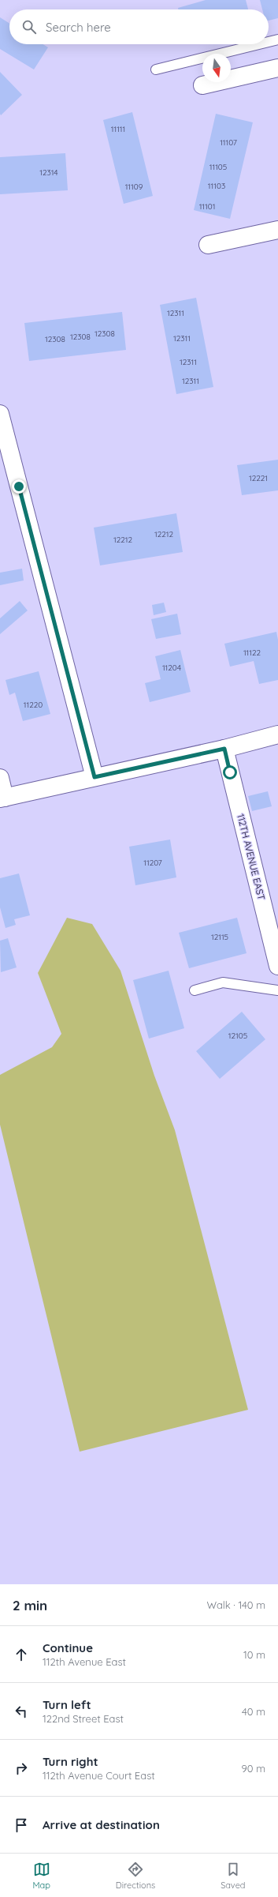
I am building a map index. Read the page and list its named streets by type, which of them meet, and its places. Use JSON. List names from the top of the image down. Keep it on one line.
{"streets":{"street":["112TH AVENUE EAST"]},"house_numbers":["11111","11107","11105","12314","11103","11109","11101","12311","12308","12308","12311","12308","12311","12311","12221","12212","12212","11122","11204","11220","11207","12115","12105"],"north":"bottom","page":{"search":"Search here","heading":["2 min","Walk · 140 m"],"list":[["Continue","112th Avenue East","10 m"],["Turn left","122nd Street East","40 m"],["Turn right","112th Avenue Court East","90 m"],"Arrive at destination"],"nav":["Map","Directions","Saved"]}}
